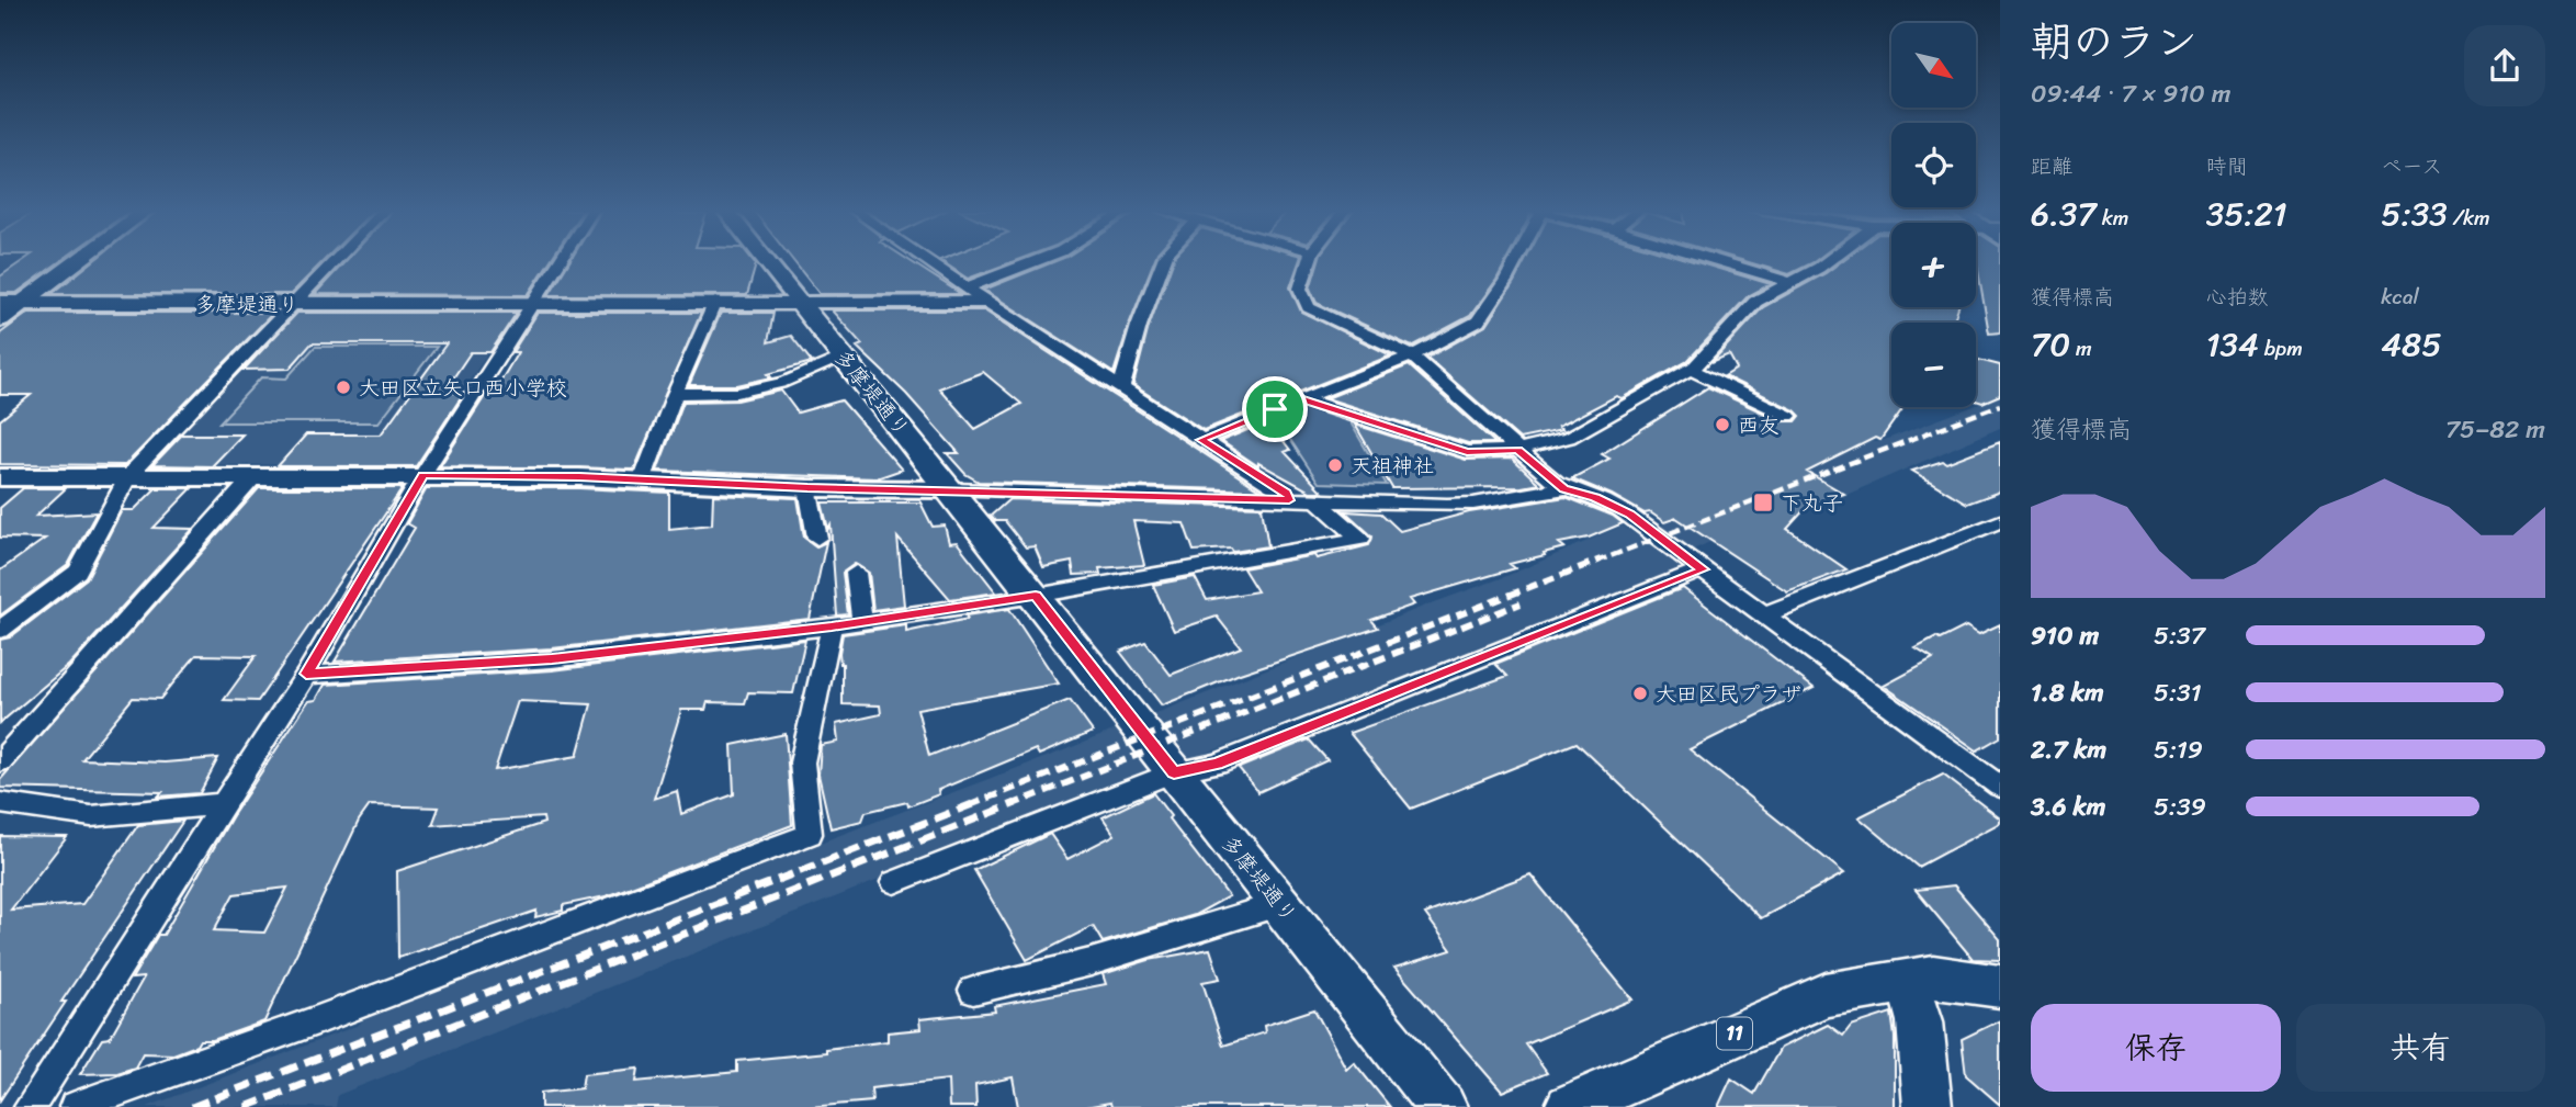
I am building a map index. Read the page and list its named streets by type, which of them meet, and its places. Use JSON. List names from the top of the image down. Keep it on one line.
{"streets":{"main road":["多摩堤通り","11"]},"places":{"other":["大田区立矢口西小学校","西友","天祖神社","大田区民プラザ"],"transit":["下丸子"]},"north":"bottom right","page":{"heading":["朝のラン","09:44 · 7 × 910 m"],"map_buttons":["+","−"],"stats":[["距離","6.37 km"],["時間","35:21"],["ペース","5:33 /km"],["獲得標高","70 m"],["心拍数","134 bpm"],["kcal","485"]],"chart":["獲得標高","75–82 m"],"list":[{"name":"910 m","note":"5:37"},{"name":"1.8 km","note":"5:31"},{"name":"2.7 km","note":"5:19"},{"name":"3.6 km","note":"5:39"}],"buttons":["保存","共有"]}}
